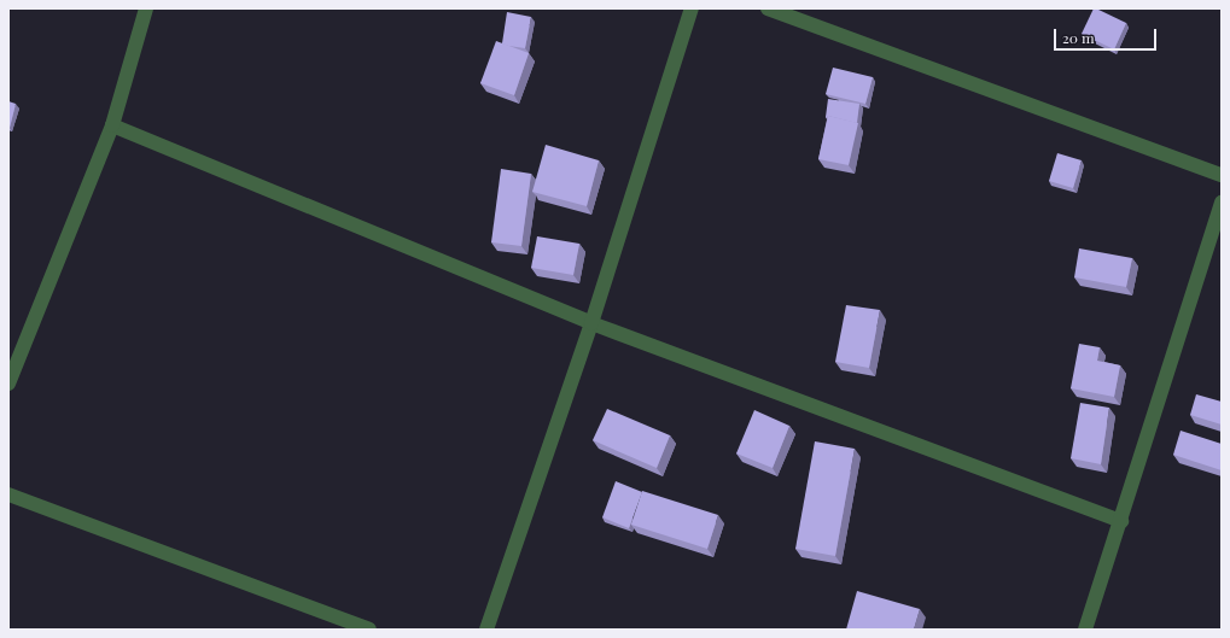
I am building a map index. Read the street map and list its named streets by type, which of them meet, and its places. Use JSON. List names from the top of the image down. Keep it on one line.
{"scale_bar":"20 m"}
